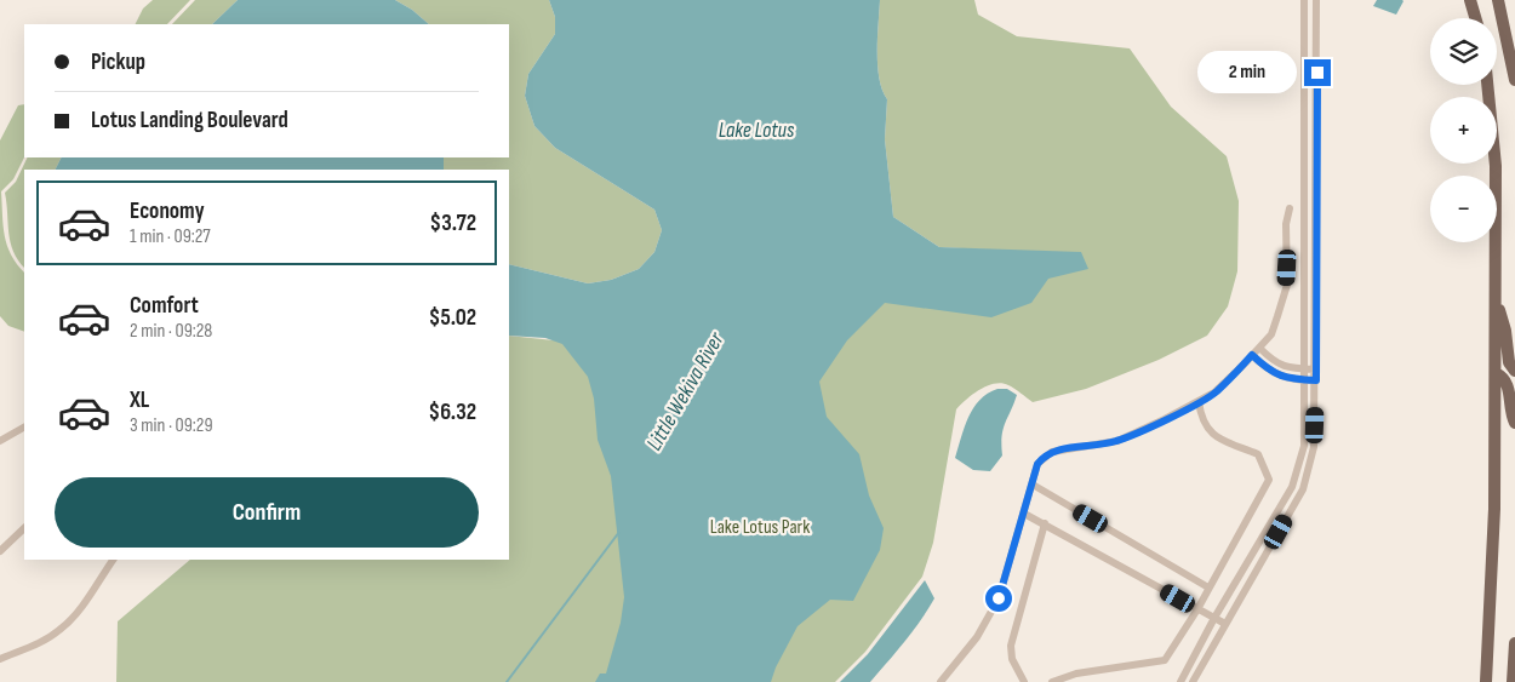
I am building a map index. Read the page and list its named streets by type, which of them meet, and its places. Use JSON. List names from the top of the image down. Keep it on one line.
{"water":["Lake Lotus","Little Wekiva River"],"parks":["Lake Lotus Park"],"page":{"map_buttons":["+","−"],"banner":["Pickup","Lotus Landing Boulevard"],"bubble":"2 min","list":[{"name":"Economy","note":"1 min · 09:27","value":"$3.72"},{"name":"Comfort","note":"2 min · 09:28","value":"$5.02"},{"name":"XL","note":"3 min · 09:29","value":"$6.32"}],"buttons":"Confirm"}}
